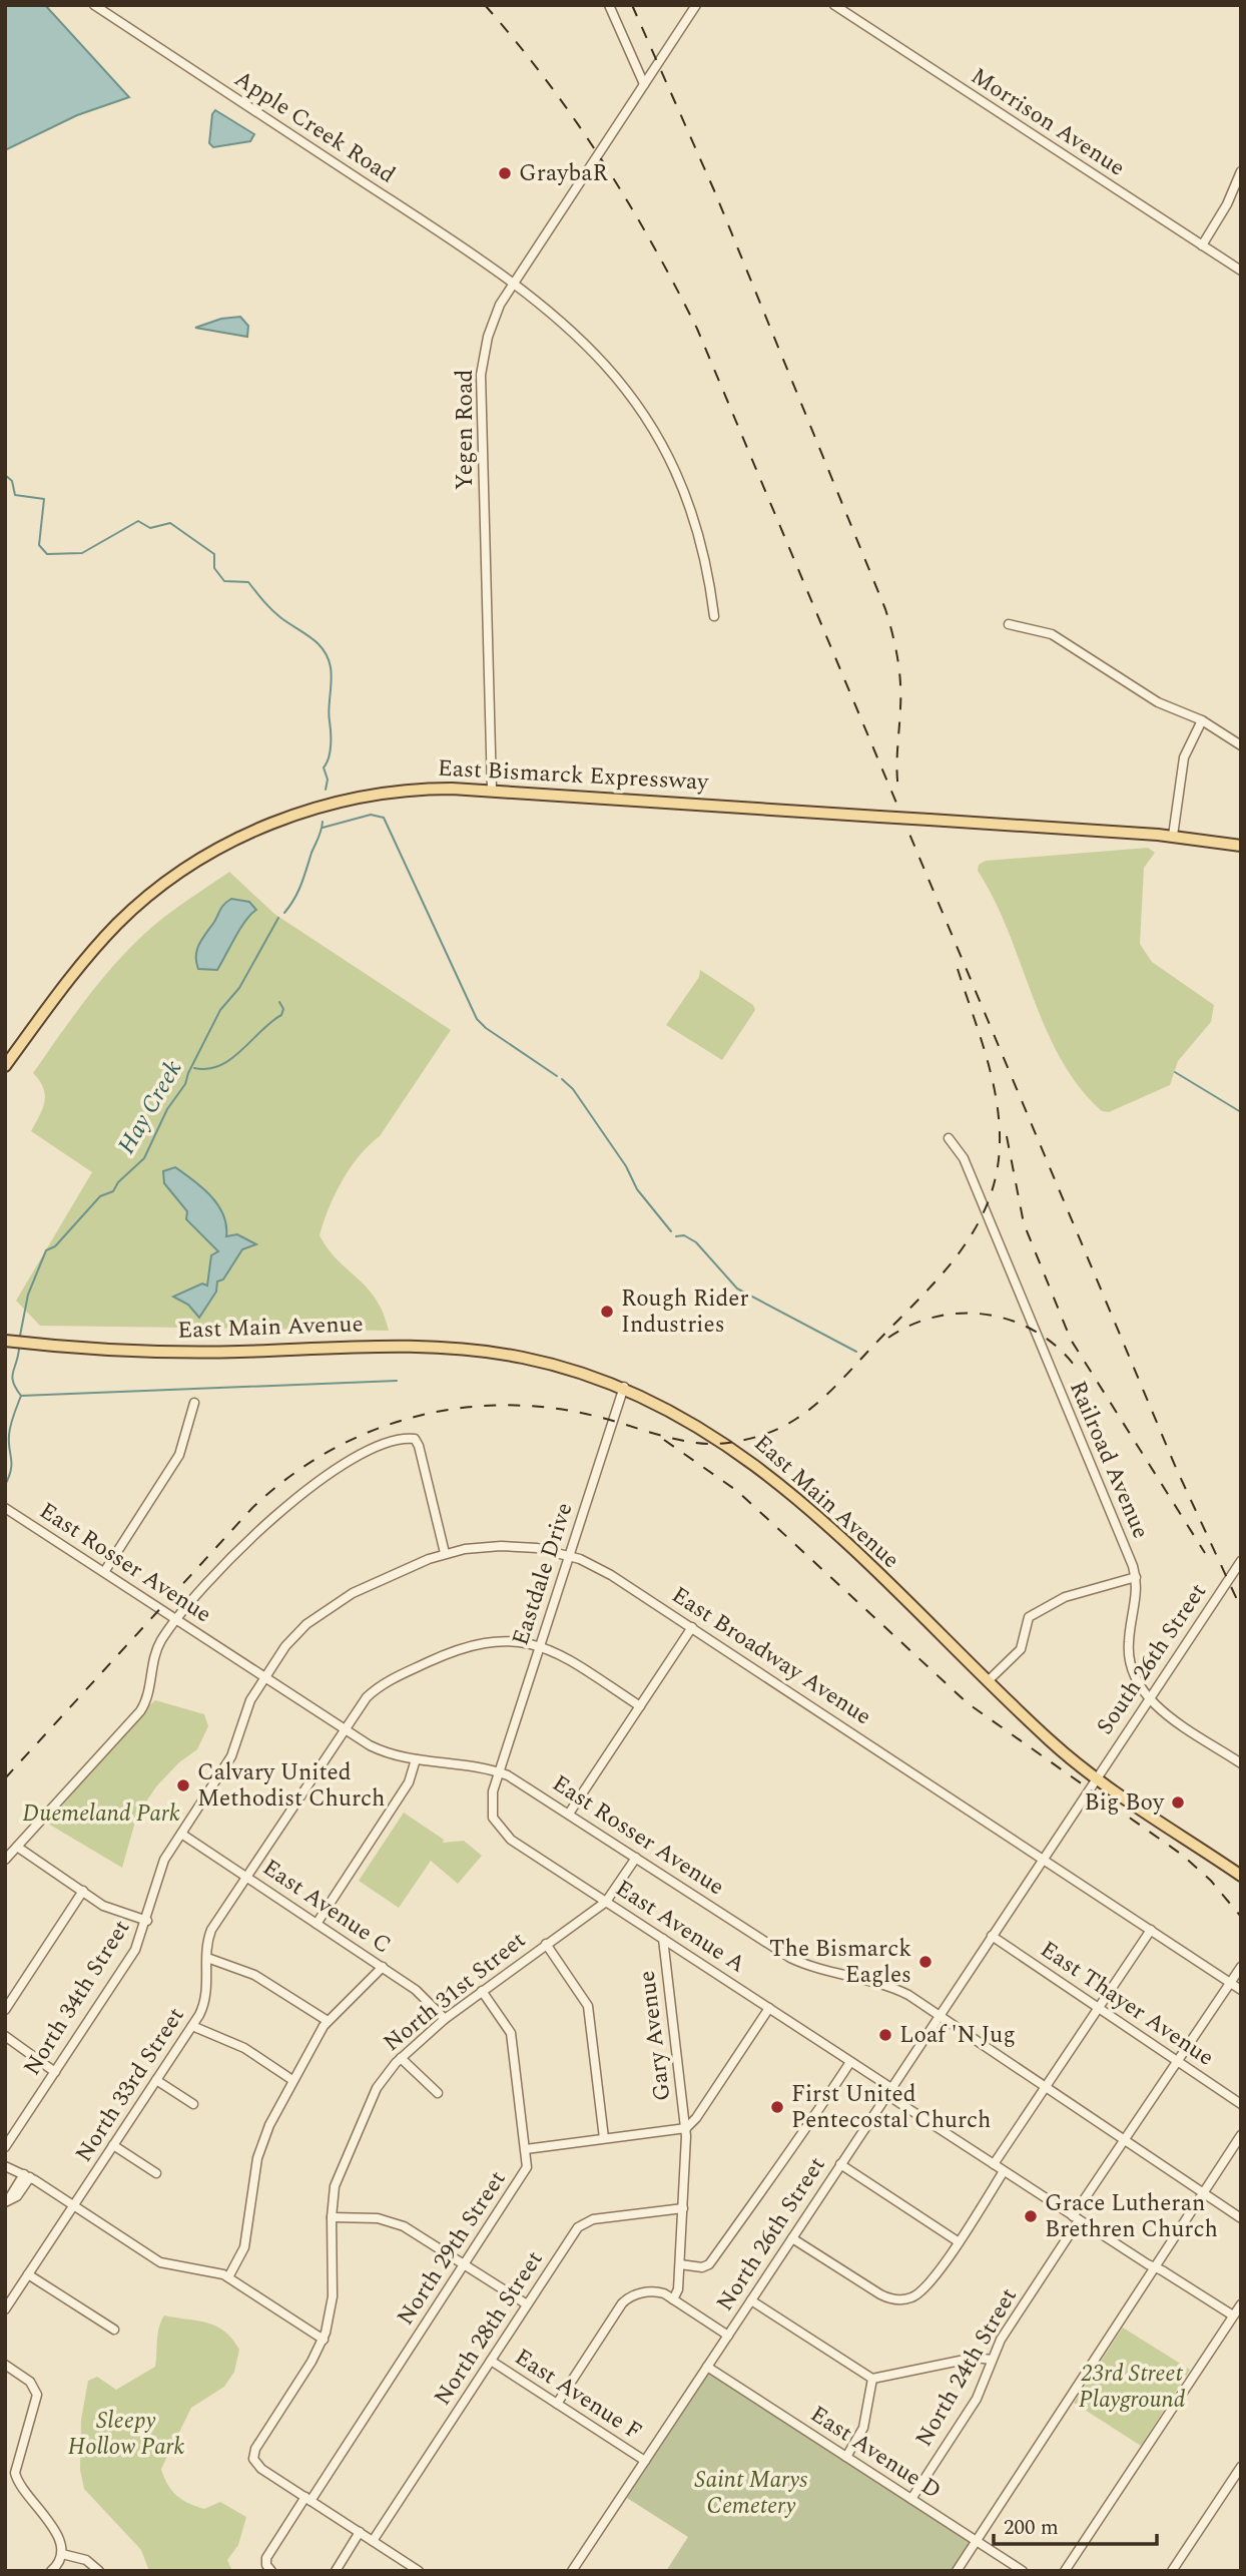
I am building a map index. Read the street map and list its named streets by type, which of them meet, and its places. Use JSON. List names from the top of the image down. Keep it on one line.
{"streets":{"main road":["East Bismarck Expressway","East Main Avenue"],"street":["Morrison Avenue","Apple Creek Road","Yegen Road","Railroad Avenue","East Rosser Avenue","Eastdale Drive","East Broadway Avenue","South 26th Street","East Avenue C","East Avenue A","North 31st Street","North 34th Street","East Thayer Avenue","Gary Avenue","North 33rd Street","North 26th Street","North 29th Street","North 28th Street","North 24th Street","East Avenue F","East Avenue D"]},"crossings":[["Apple Creek Road","Yegen Road"],["Yegen Road","East Bismarck Expressway"],["East Main Avenue","Eastdale Drive"],["East Main Avenue","South 26th Street"],["East Main Avenue","North 26th Street"],["Railroad Avenue","South 26th Street"],["East Rosser Avenue","Eastdale Drive"],["East Rosser Avenue","East Broadway Avenue"],["East Rosser Avenue","East Avenue A"],["East Rosser Avenue","North 31st Street"],["East Rosser Avenue","North 34th Street"],["East Rosser Avenue","North 33rd Street"],["East Rosser Avenue","North 26th Street"],["East Rosser Avenue","North 24th Street"],["Eastdale Drive","East Broadway Avenue"],["Eastdale Drive","East Avenue A"],["East Broadway Avenue","North 34th Street"],["East Broadway Avenue","North 26th Street"],["East Broadway Avenue","North 24th Street"],["South 26th Street","North 26th Street"],["East Avenue C","North 31st Street"],["East Avenue C","North 34th Street"],["East Avenue C","North 33rd Street"],["East Avenue A","North 31st Street"],["East Avenue A","Gary Avenue"],["East Avenue A","North 26th Street"],["East Avenue A","North 24th Street"],["North 31st Street","North 29th Street"],["East Thayer Avenue","North 26th Street"],["East Thayer Avenue","North 24th Street"],["Gary Avenue","North 28th Street"],["North 26th Street","East Avenue F"],["North 26th Street","East Avenue D"],["North 28th Street","East Avenue F"],["North 24th Street","East Avenue D"]],"water":["Hay Creek"],"parks":["Duemeland Park","23rd Street Playground","Sleepy Hollow Park","Saint Marys Cemetery"],"places":["GraybaR","Rough Rider Industries","Calvary United Methodist Church","Big Boy","The Bismarck Eagles","Loaf 'N Jug","First United Pentecostal Church","Grace Lutheran Brethren Church"],"scale_bar":"200 m"}
